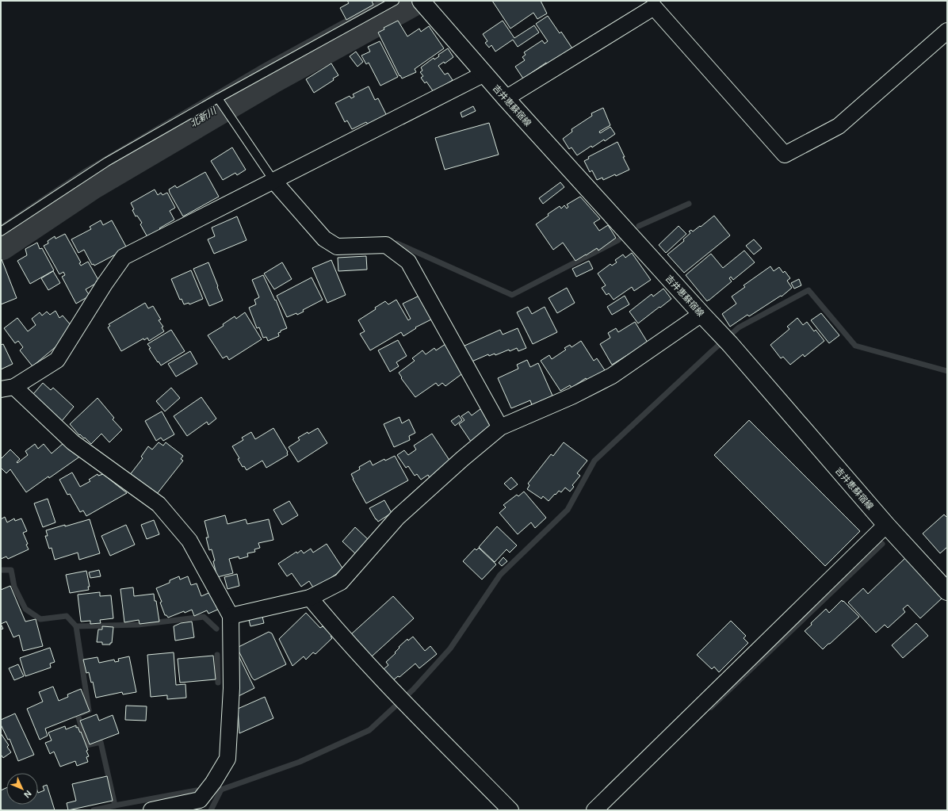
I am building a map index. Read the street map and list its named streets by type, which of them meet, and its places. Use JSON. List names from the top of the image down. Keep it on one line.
{"streets":{"main road":["吉井恵蘇宿線"]},"water":["北新川"],"north":"bottom right"}
